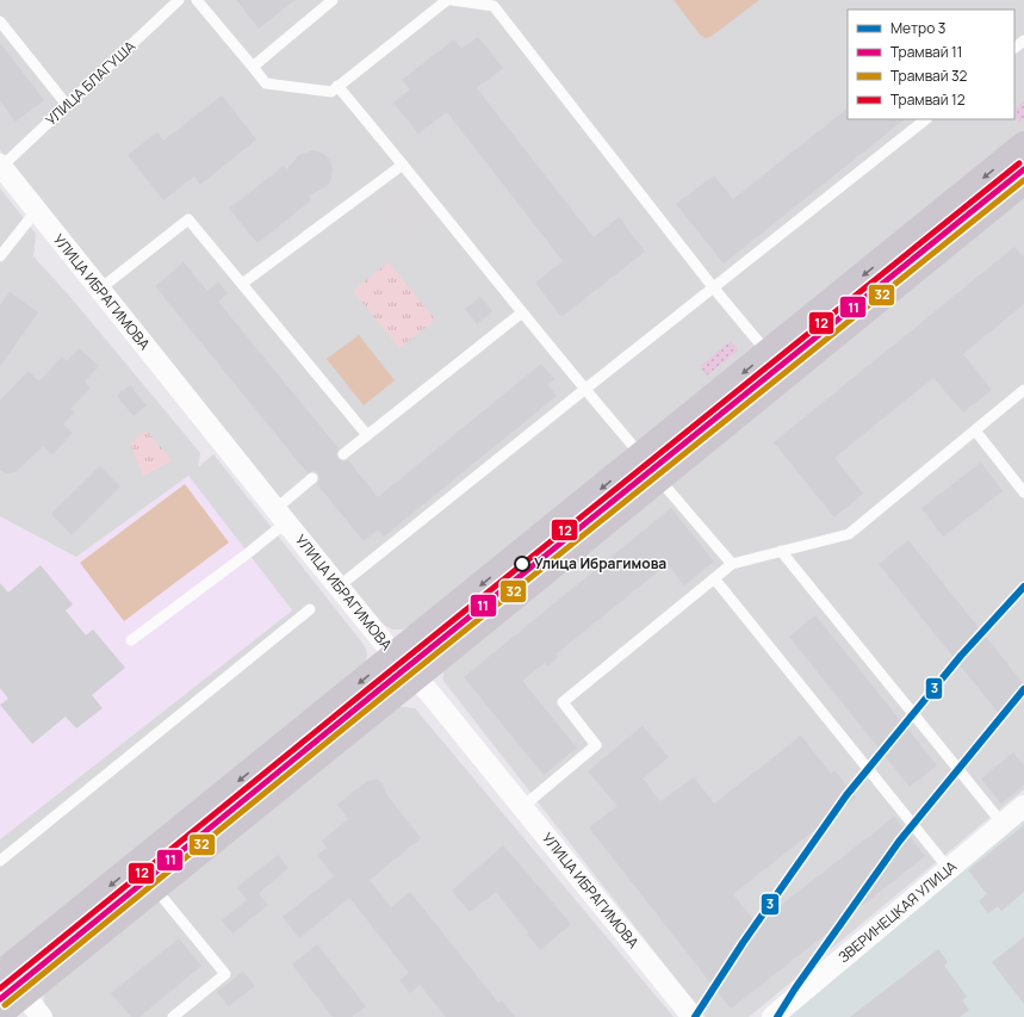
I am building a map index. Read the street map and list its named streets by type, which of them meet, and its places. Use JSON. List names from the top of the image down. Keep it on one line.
{"streets":{"street":["УЛИЦА ИБРАГИМОВА","ЗВЕРИНЕЦКАЯ УЛИЦА"],"lane":["УЛИЦА БЛАГУША"]},"crossings":[["УЛИЦА БЛАГУША","УЛИЦА ИБРАГИМОВА"]],"places":["Улица Ибрагимова"],"lines":["tram line 12","tram line 11","tram line 32","metro line 3"],"legend":["Метро 3","Трамвай 11","Трамвай 32","Трамвай 12"]}
